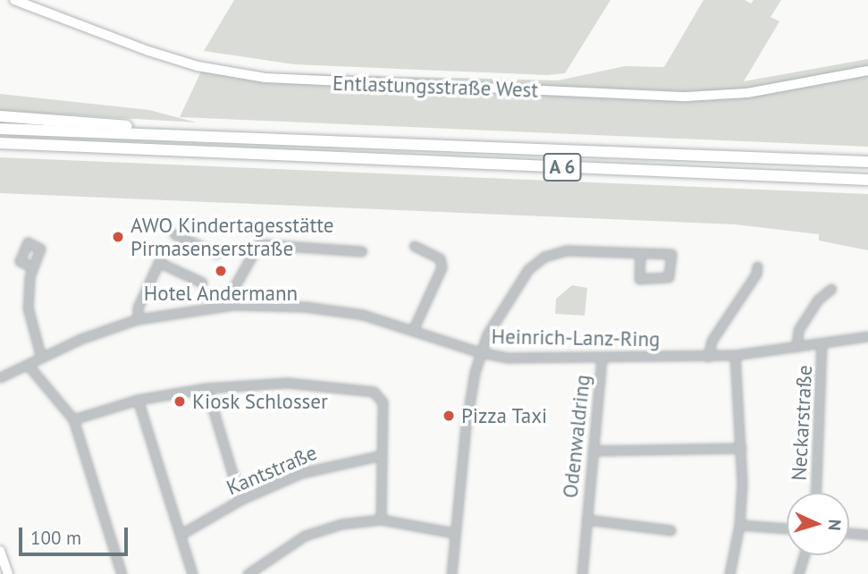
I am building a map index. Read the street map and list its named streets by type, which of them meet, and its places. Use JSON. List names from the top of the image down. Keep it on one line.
{"streets":{"highway":["A 6"],"main road":["Entlastungsstraße West"],"street":["Heinrich-Lanz-Ring","Neckarstraße","Odenwaldring","Kantstraße"]},"crossings":[["Heinrich-Lanz-Ring","Neckarstraße"],["Heinrich-Lanz-Ring","Odenwaldring"]],"places":["AWO Kindertagesstätte Pirmasenserstraße","Hotel Andermann","Kiosk Schlosser","Pizza Taxi"],"scale_bar":"100 m","north":"right"}
